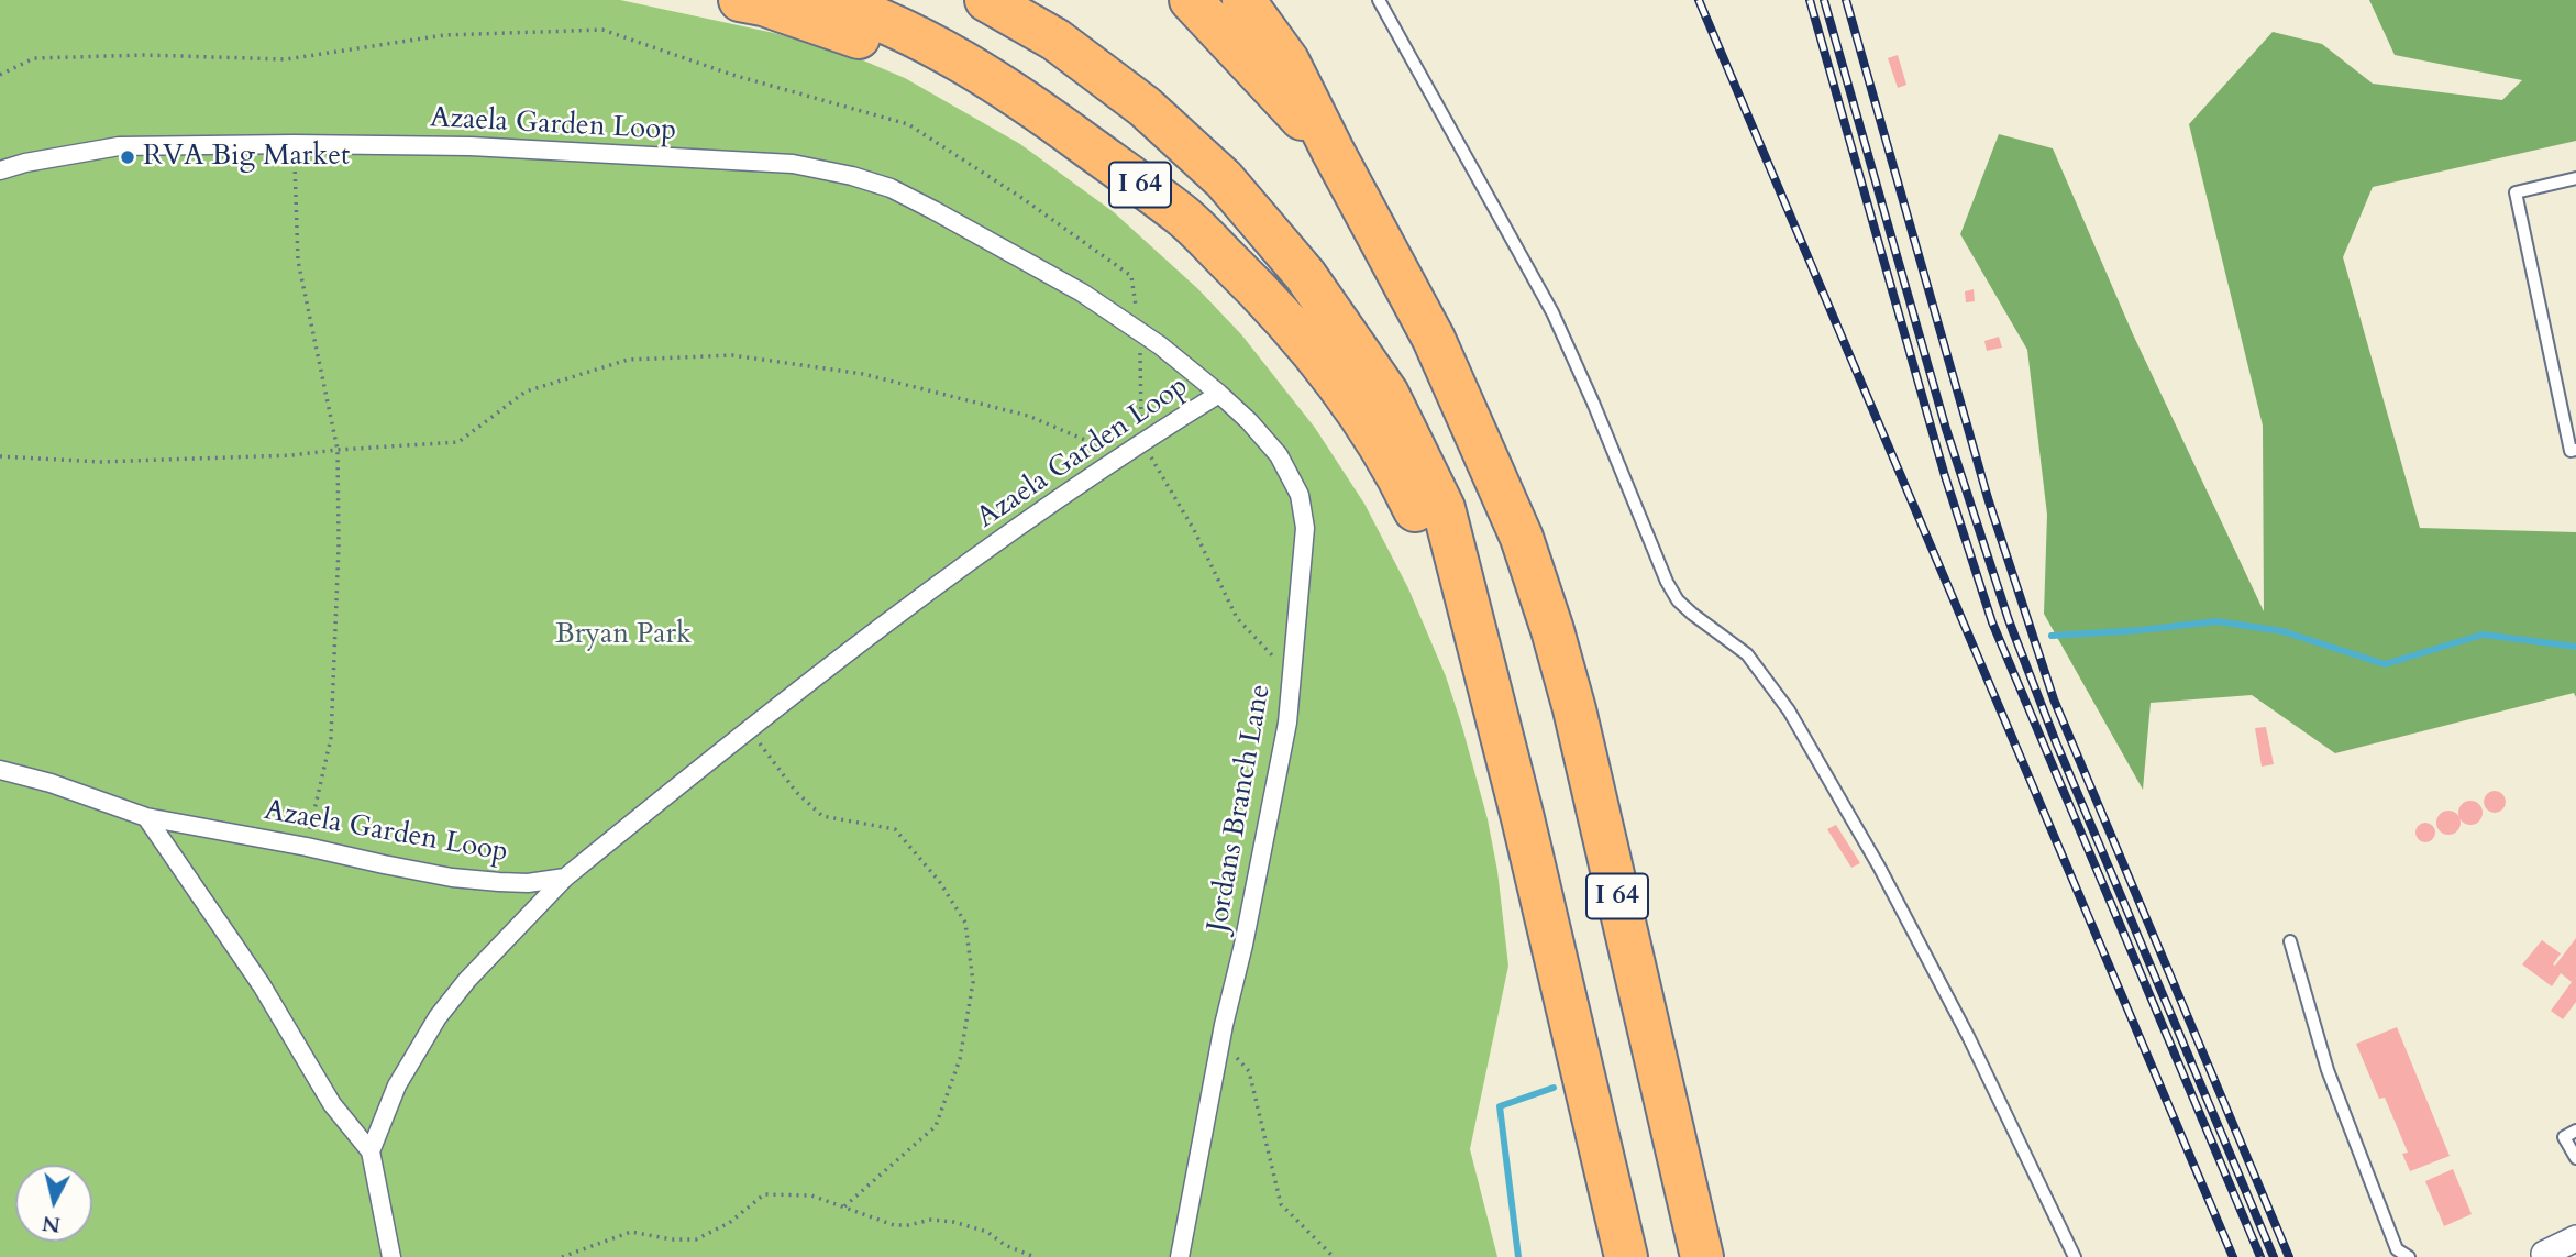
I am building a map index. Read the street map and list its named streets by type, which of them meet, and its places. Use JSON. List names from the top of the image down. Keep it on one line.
{"streets":{"highway":["I 64"],"street":["Azaela Garden Loop","Jordans Branch Lane"]},"crossings":[["Azaela Garden Loop","Jordans Branch Lane"]],"parks":["Bryan Park"],"places":["RVA Big Market"],"north":"bottom"}
